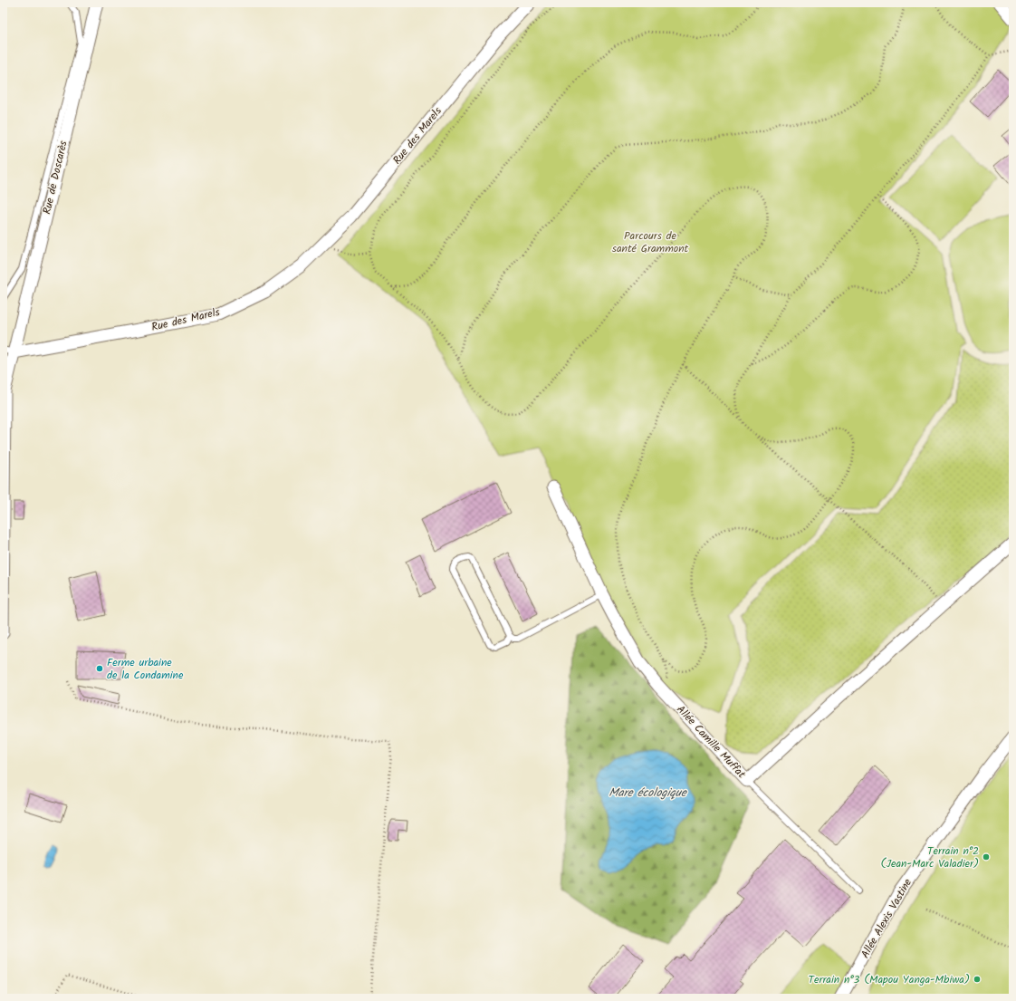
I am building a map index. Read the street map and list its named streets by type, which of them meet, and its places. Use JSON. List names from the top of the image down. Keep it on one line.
{"streets":{"street":["Rue des Marels","Rue de Doscarès","Allée Camille Muffat","Allée Alexis Vastine"]},"crossings":[["Rue des Marels","Rue de Doscarès"]],"water":["Mare écologique"],"parks":["Parcours de santé Grammont"],"places":["Ferme urbaine de la Condamine","Terrain n°2 (Jean-Marc Valadier)","Terrain n°3 (Mapou Yanga-Mbiwa)"]}
